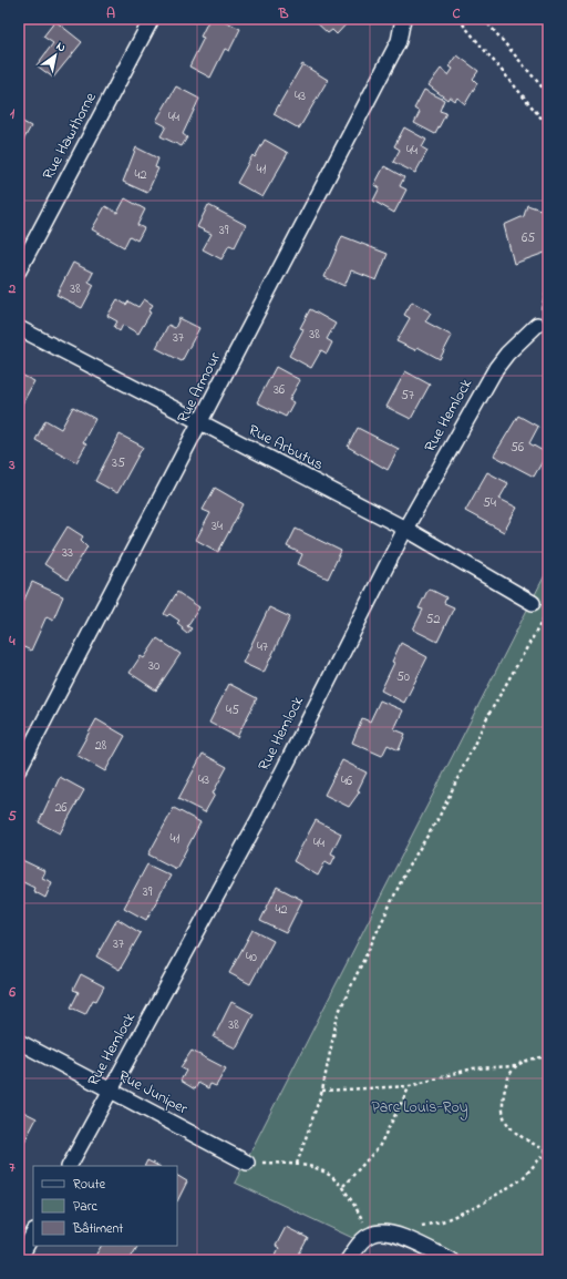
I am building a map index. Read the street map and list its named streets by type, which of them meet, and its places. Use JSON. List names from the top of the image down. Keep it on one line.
{"streets":{"street":["Rue Hawthorne","Rue Armour","Rue Hemlock","Rue Arbutus","Rue Juniper"]},"crossings":[["Rue Armour","Rue Arbutus"],["Rue Hemlock","Rue Arbutus"],["Rue Hemlock","Rue Juniper"]],"parks":["Parc Louis-Roy"],"house_numbers":["43","44","44","41","42","39","65","38","38","37","36","57","56","35","54","34","33","52","47","30","50","45","28","43","46","26","41","44","39","42","37","40","38"],"legend":["Route","Parc","Bâtiment"],"north":"top right","grid":{"columns":["A","B","C"],"rows":["1","2","3","4","5","6","7"]}}
